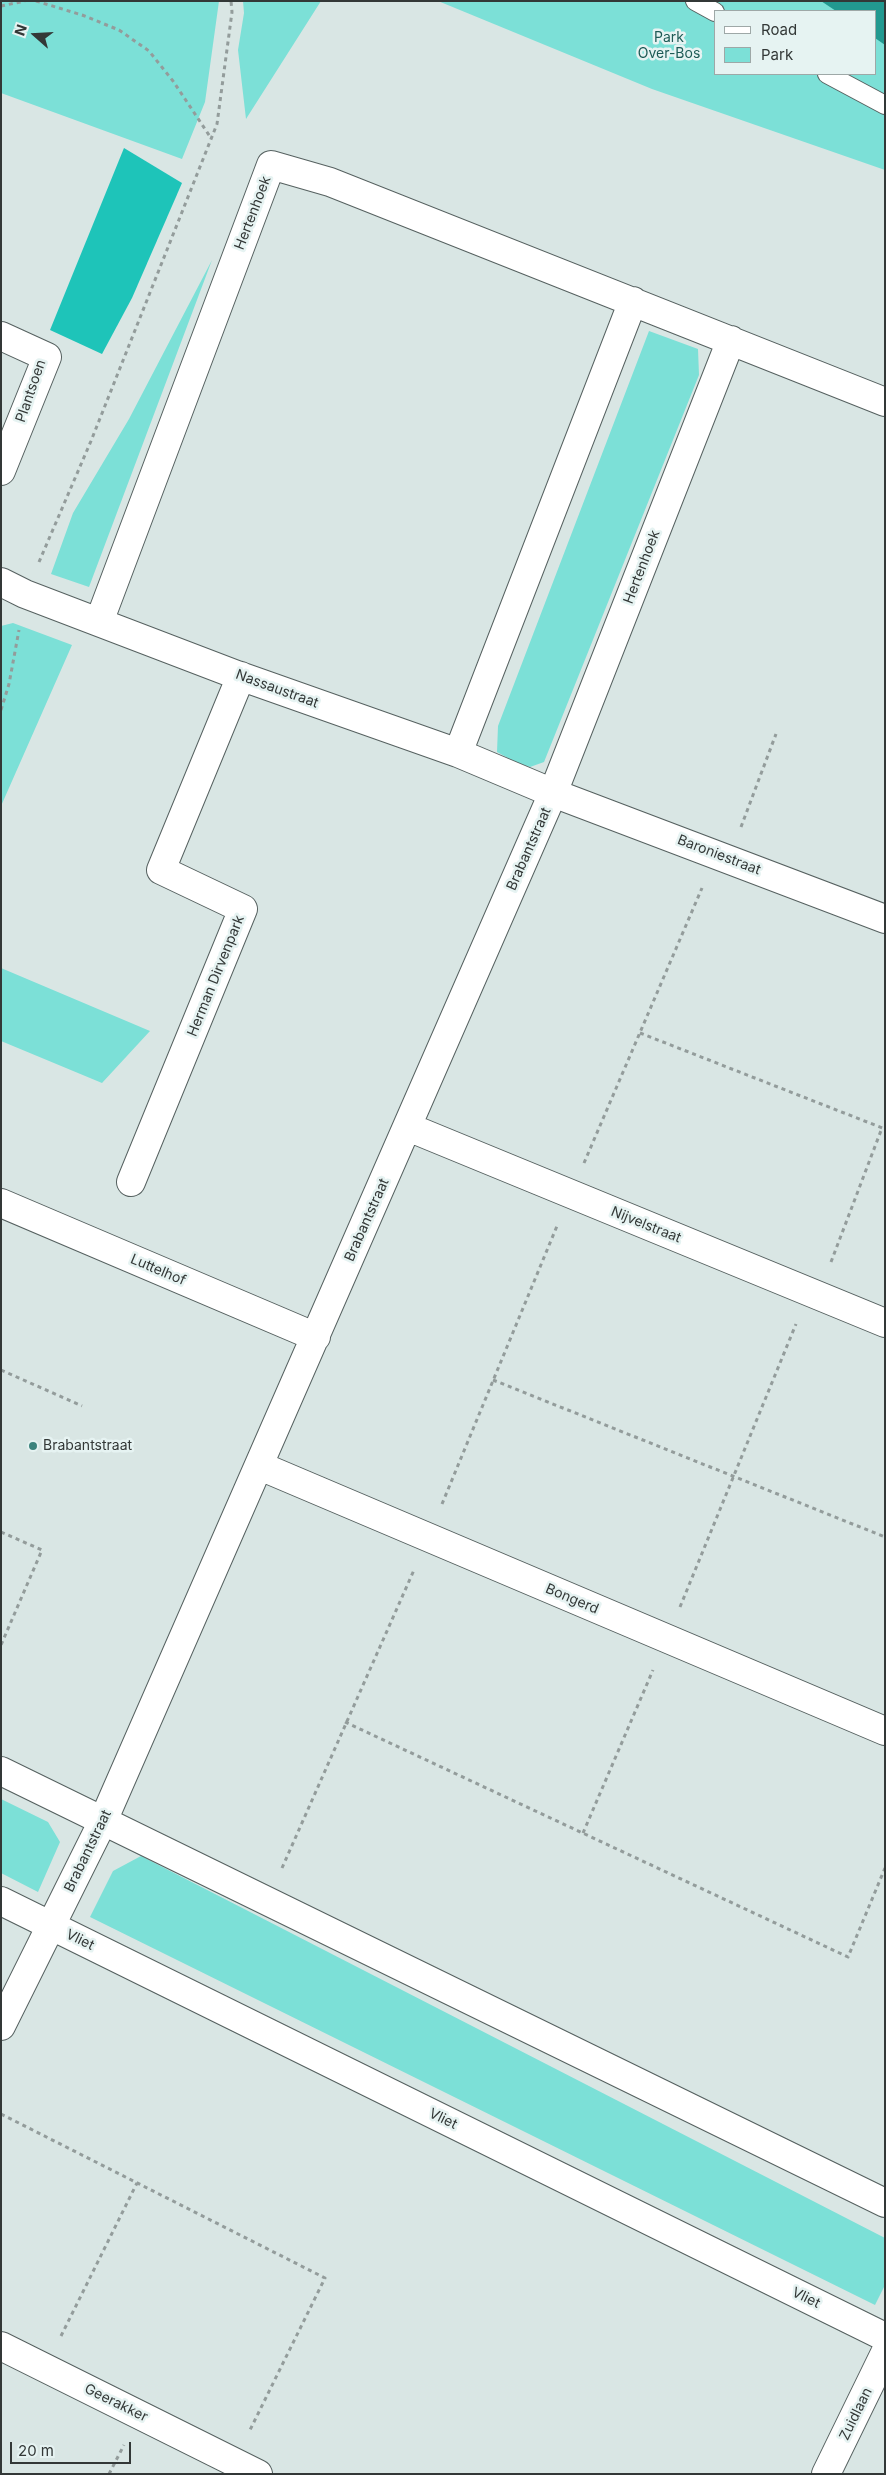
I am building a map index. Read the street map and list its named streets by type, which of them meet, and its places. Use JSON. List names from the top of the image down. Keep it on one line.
{"streets":{"street":["Hertenhoek","Plantsoen","Nassaustraat","Brabantstraat","Baroniestraat","Herman Dirvenpark","Nijvelstraat","Luttelhof","Bongerd","Vliet","Geerakker","Zuidlaan"]},"crossings":[["Hertenhoek","Nassaustraat"],["Hertenhoek","Brabantstraat"],["Hertenhoek","Baroniestraat"],["Nassaustraat","Brabantstraat"],["Nassaustraat","Baroniestraat"],["Nassaustraat","Herman Dirvenpark"],["Brabantstraat","Baroniestraat"],["Brabantstraat","Nijvelstraat"],["Brabantstraat","Luttelhof"],["Brabantstraat","Bongerd"],["Brabantstraat","Vliet"]],"parks":["Park Over-Bos"],"places":["Brabantstraat"],"legend":["Road","Park"],"scale_bar":"20 m","north":"left"}
